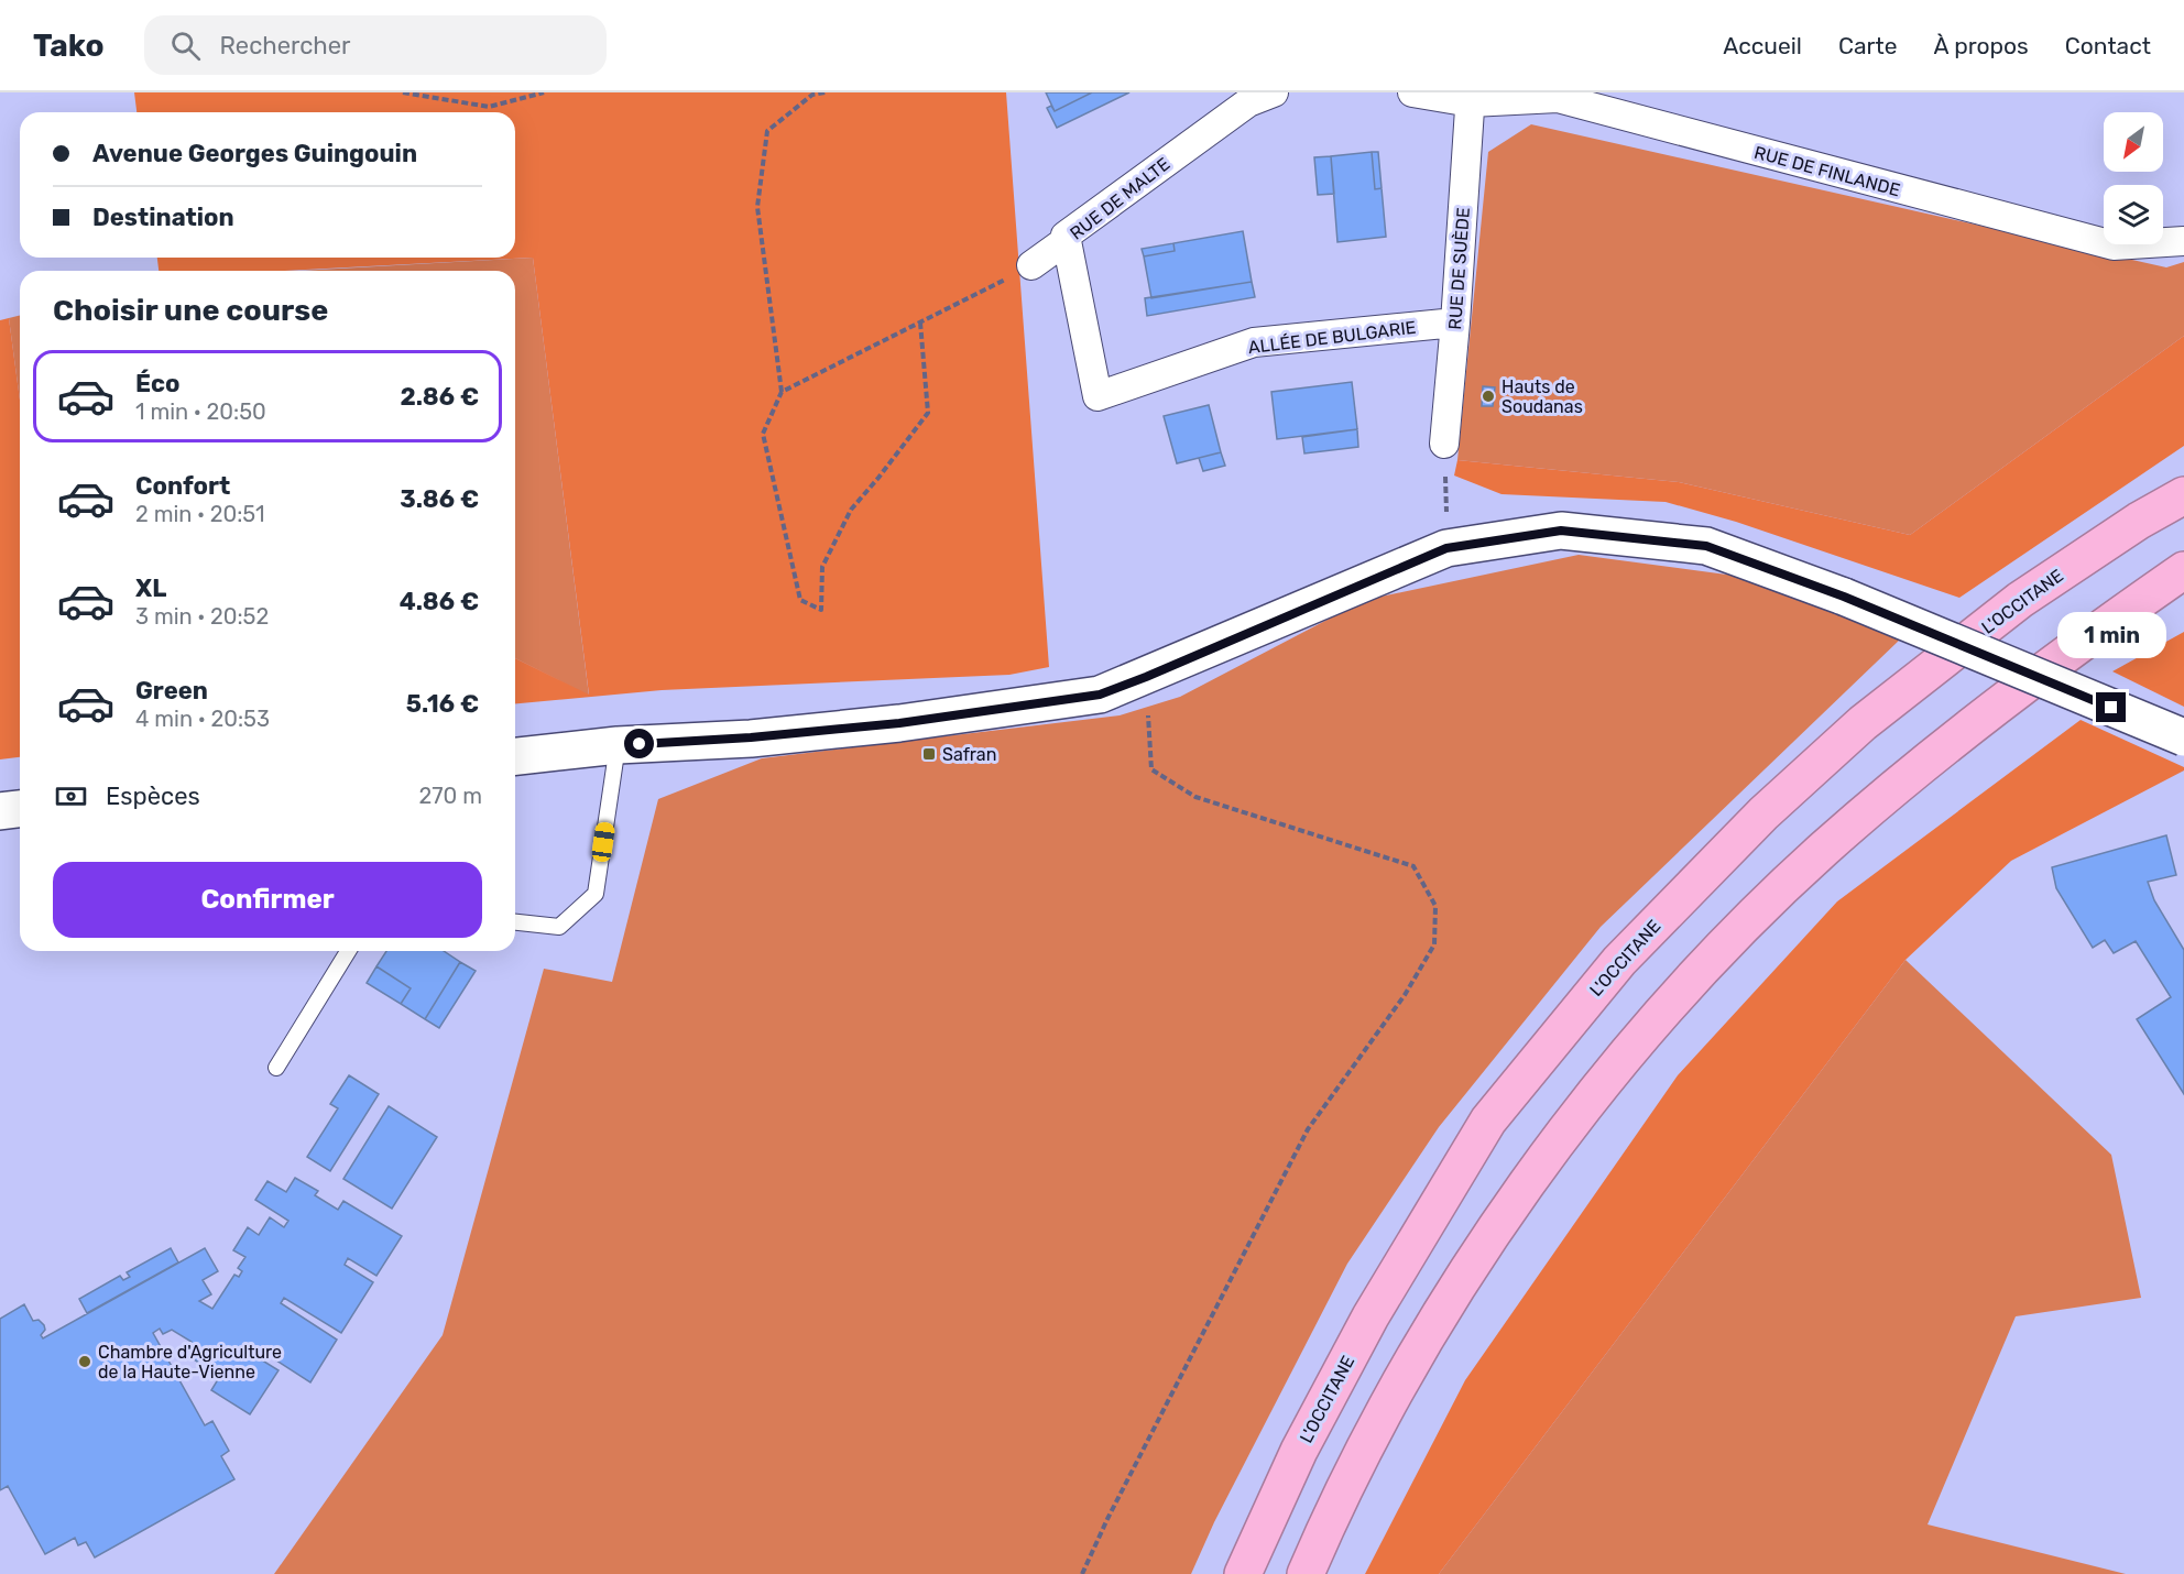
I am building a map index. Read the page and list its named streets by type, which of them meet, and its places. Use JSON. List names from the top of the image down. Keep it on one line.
{"streets":{"highway":["L'OCCITANE"],"street":["RUE DE FINLANDE","RUE DE MALTE","RUE DE SUÈDE","ALLÉE DE BULGARIE"]},"crossings":[["RUE DE FINLANDE","RUE DE SUÈDE"],["RUE DE MALTE","ALLÉE DE BULGARIE"],["RUE DE SUÈDE","ALLÉE DE BULGARIE"]],"places":{"other":["Hauts de Soudanas","Chambre d'Agriculture de la Haute-Vienne"],"transit":["Safran"]},"north":"bottom left","page":{"header":"Tako","search":"Rechercher","nav":["Accueil","Carte","À propos","Contact"],"banner":["Avenue Georges Guingouin","Destination"],"heading":"Choisir une course","list":[{"name":"Éco","note":"1 min · 20:50","value":"2.86 €"},{"name":"Confort","note":"2 min · 20:51","value":"3.86 €"},{"name":"XL","note":"3 min · 20:52","value":"4.86 €"},{"name":"Green","note":"4 min · 20:53","value":"5.16 €"}],"bubble":"1 min","pay":["Espèces","270 m"],"buttons":"Confirmer"}}
